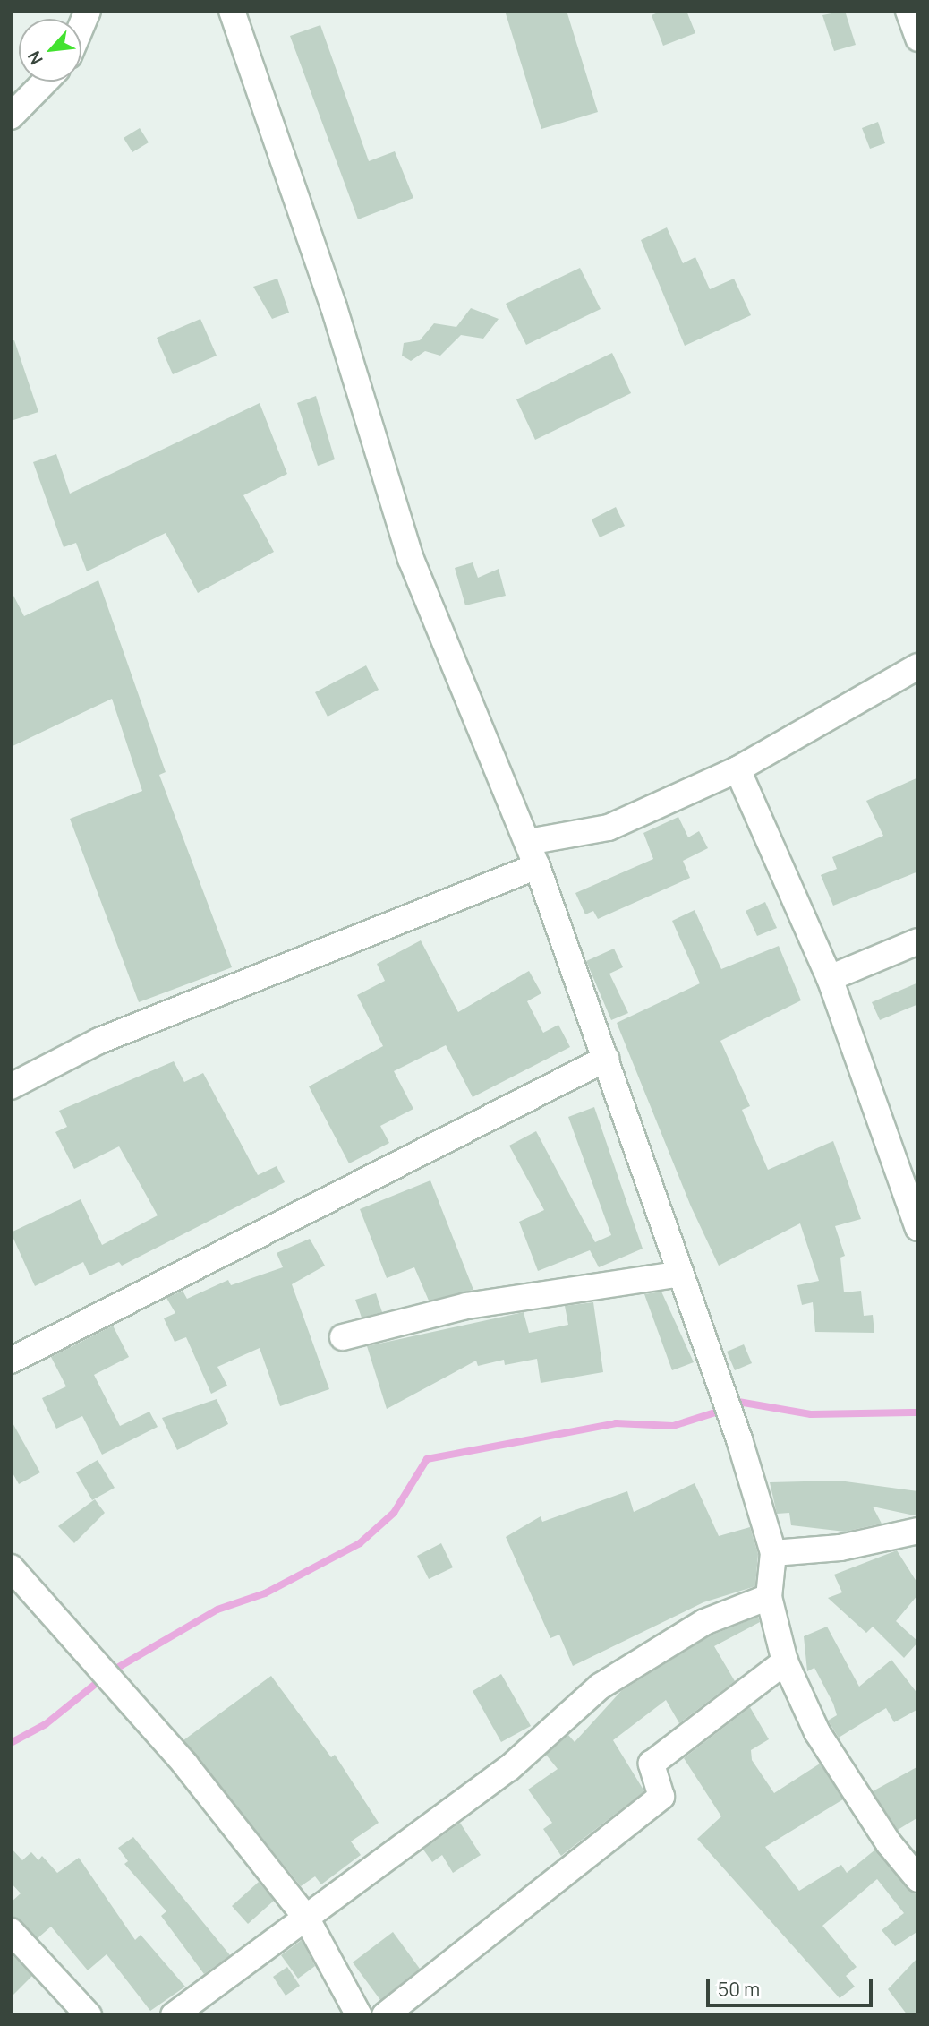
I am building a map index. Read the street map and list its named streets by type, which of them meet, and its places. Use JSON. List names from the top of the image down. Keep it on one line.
{"scale_bar":"50 m","north":"bottom left"}
